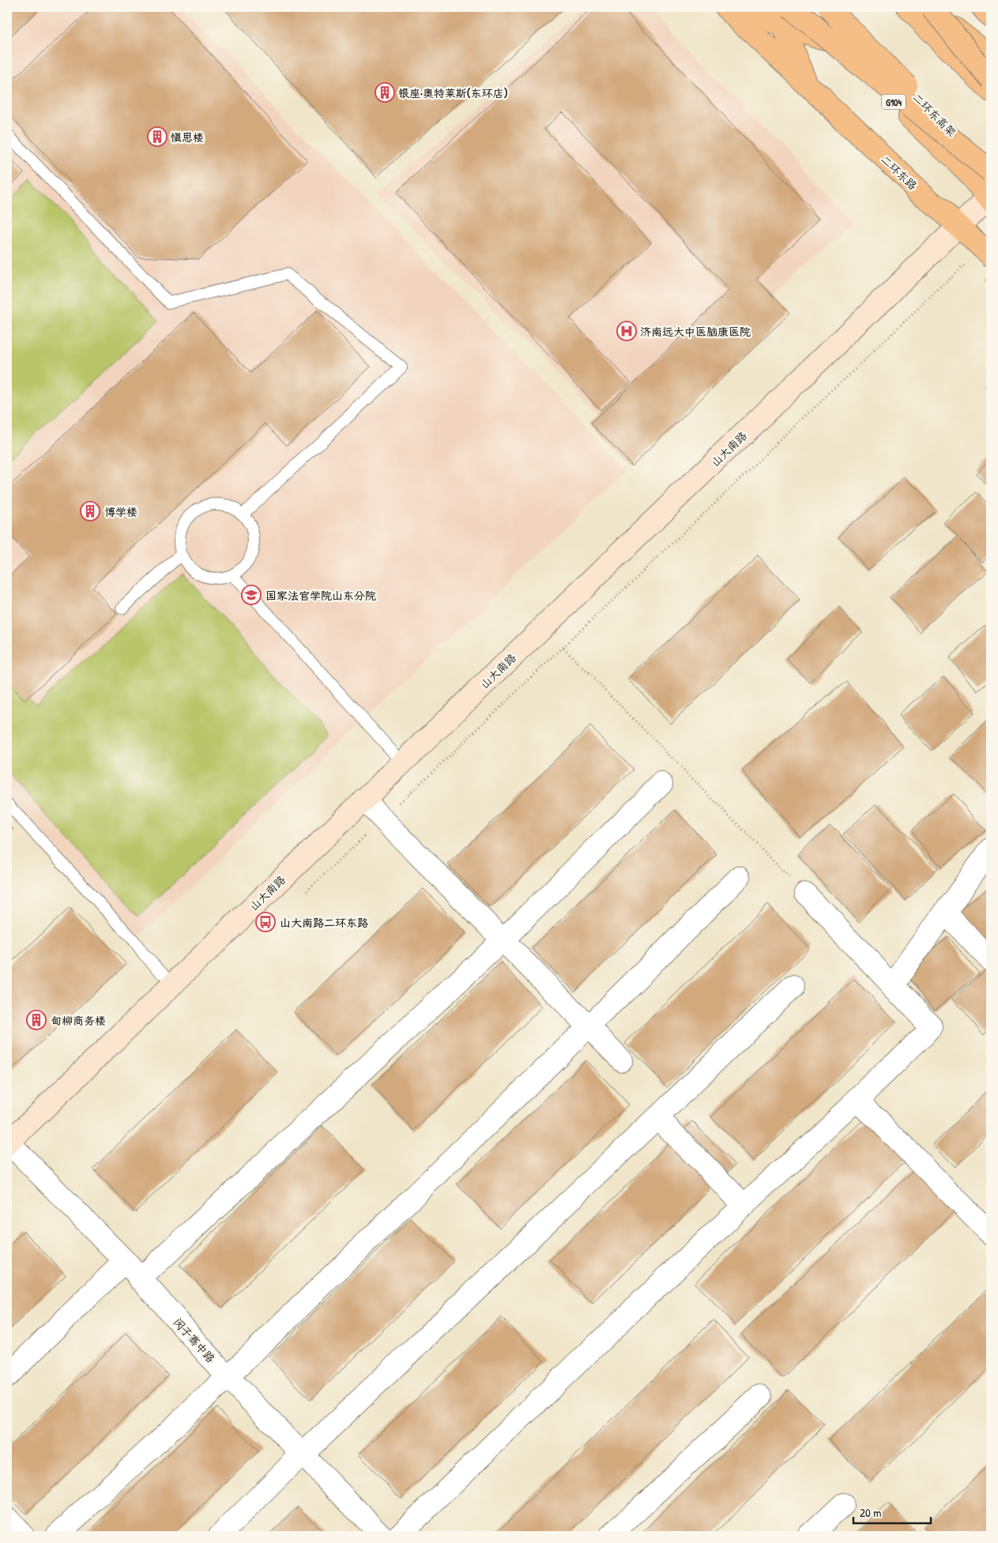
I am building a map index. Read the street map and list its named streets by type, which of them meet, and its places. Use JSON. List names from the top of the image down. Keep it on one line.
{"streets":{"highway":["G104","二环东高架","二环东路"],"main road":["山大南路"],"street":["闵子骞中路"]},"crossings":[["G104","山大南路"],["二环东路","山大南路"],["山大南路","闵子骞中路"]],"places":{"building":["银座·奥特莱斯(东环店)","慎思楼","博学楼","甸柳商务楼"],"hospital":["济南远大中医脑康医院"],"school or university":["国家法官学院山东分院"],"bus stop":["山大南路二环东路"]},"scale_bar":"20 m"}
